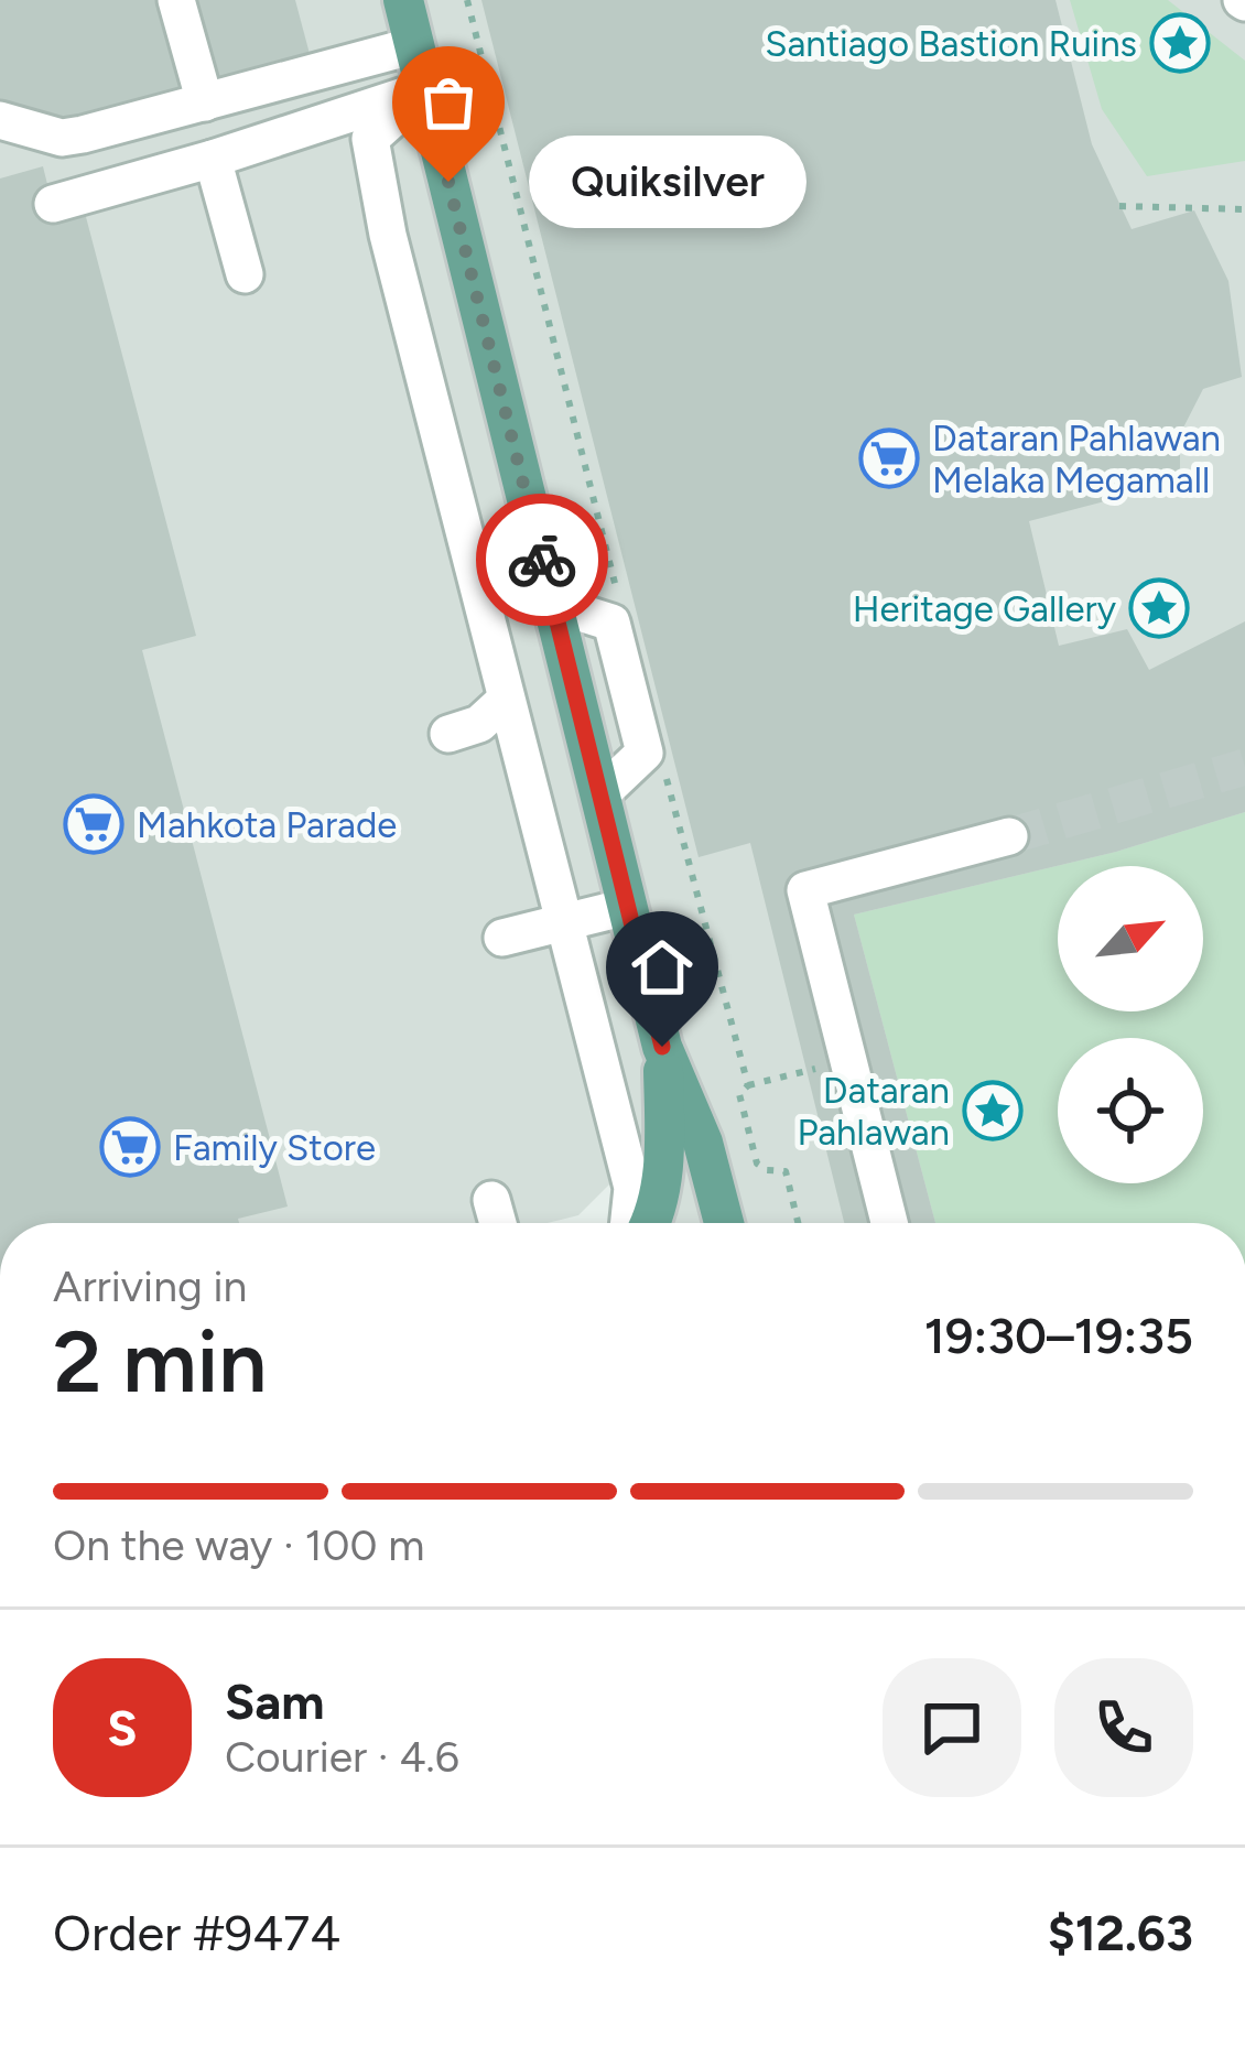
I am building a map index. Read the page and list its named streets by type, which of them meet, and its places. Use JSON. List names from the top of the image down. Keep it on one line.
{"places":{"place":["Santiago Bastion Ruins","Heritage Gallery","Dataran Pahlawan"],"other":["Quiksilver"],"supermarket":["Dataran Pahlawan Melaka Megamall","Mahkota Parade","Family Store"]},"north":"top right","page":{"bubble":"Quiksilver","heading":["2 min","Arriving in","19:30–19:35"],"panel":["Sam","Courier · 4.6","Order #9474","$12.63"],"bar":"On the way · 100 m","round":"S"}}
